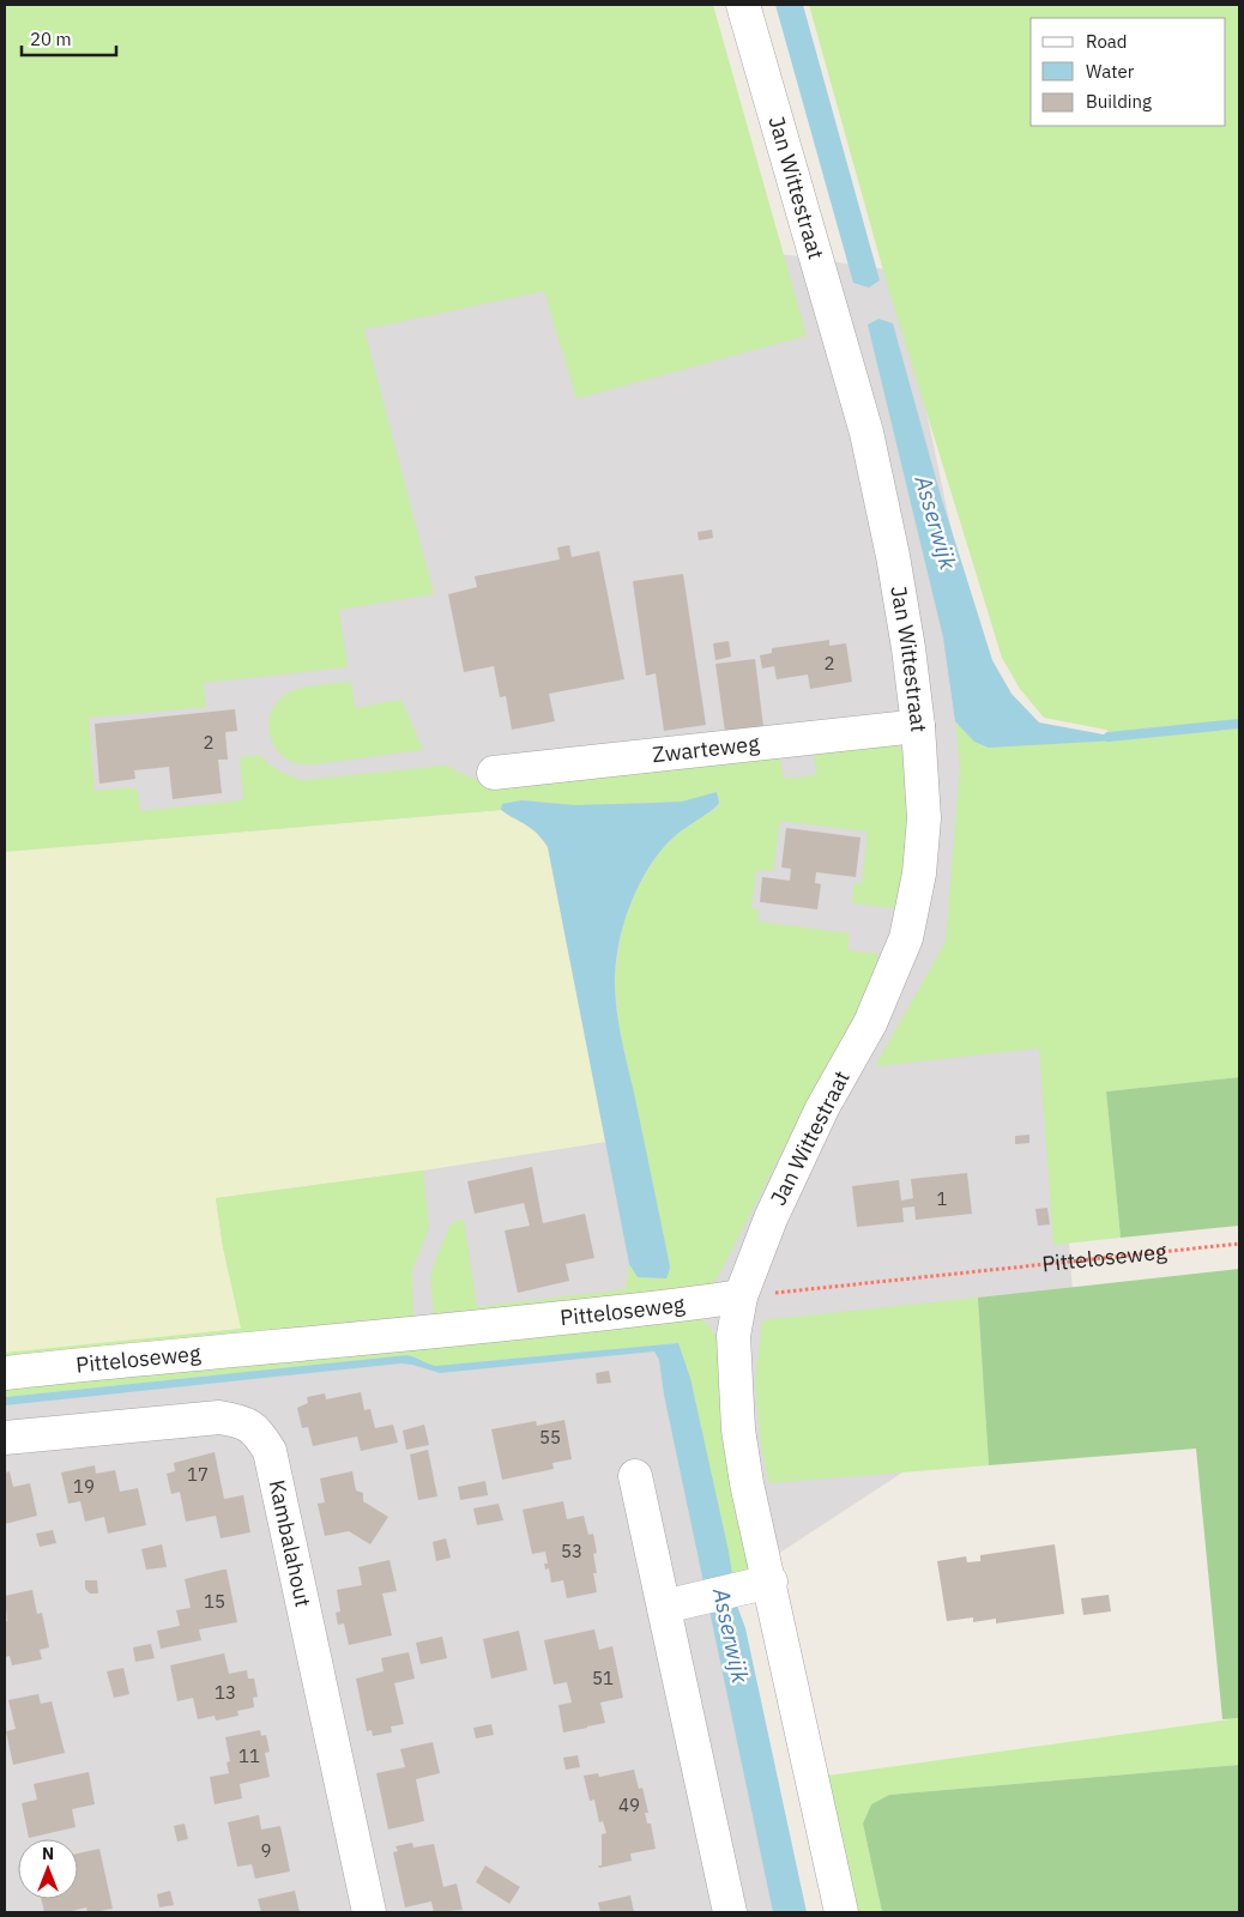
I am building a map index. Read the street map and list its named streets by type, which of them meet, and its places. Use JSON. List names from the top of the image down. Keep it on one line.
{"streets":{"street":["Jan Wittestraat","Zwarteweg","Pitteloseweg","Kambalahout"]},"crossings":[["Jan Wittestraat","Zwarteweg"],["Jan Wittestraat","Pitteloseweg"]],"water":["Asserwijk"],"house_numbers":["2","2","1","55","17","19","53","15","51","13","11","49","9"],"legend":["Road","Water","Building"],"scale_bar":"20 m","north":"top"}
